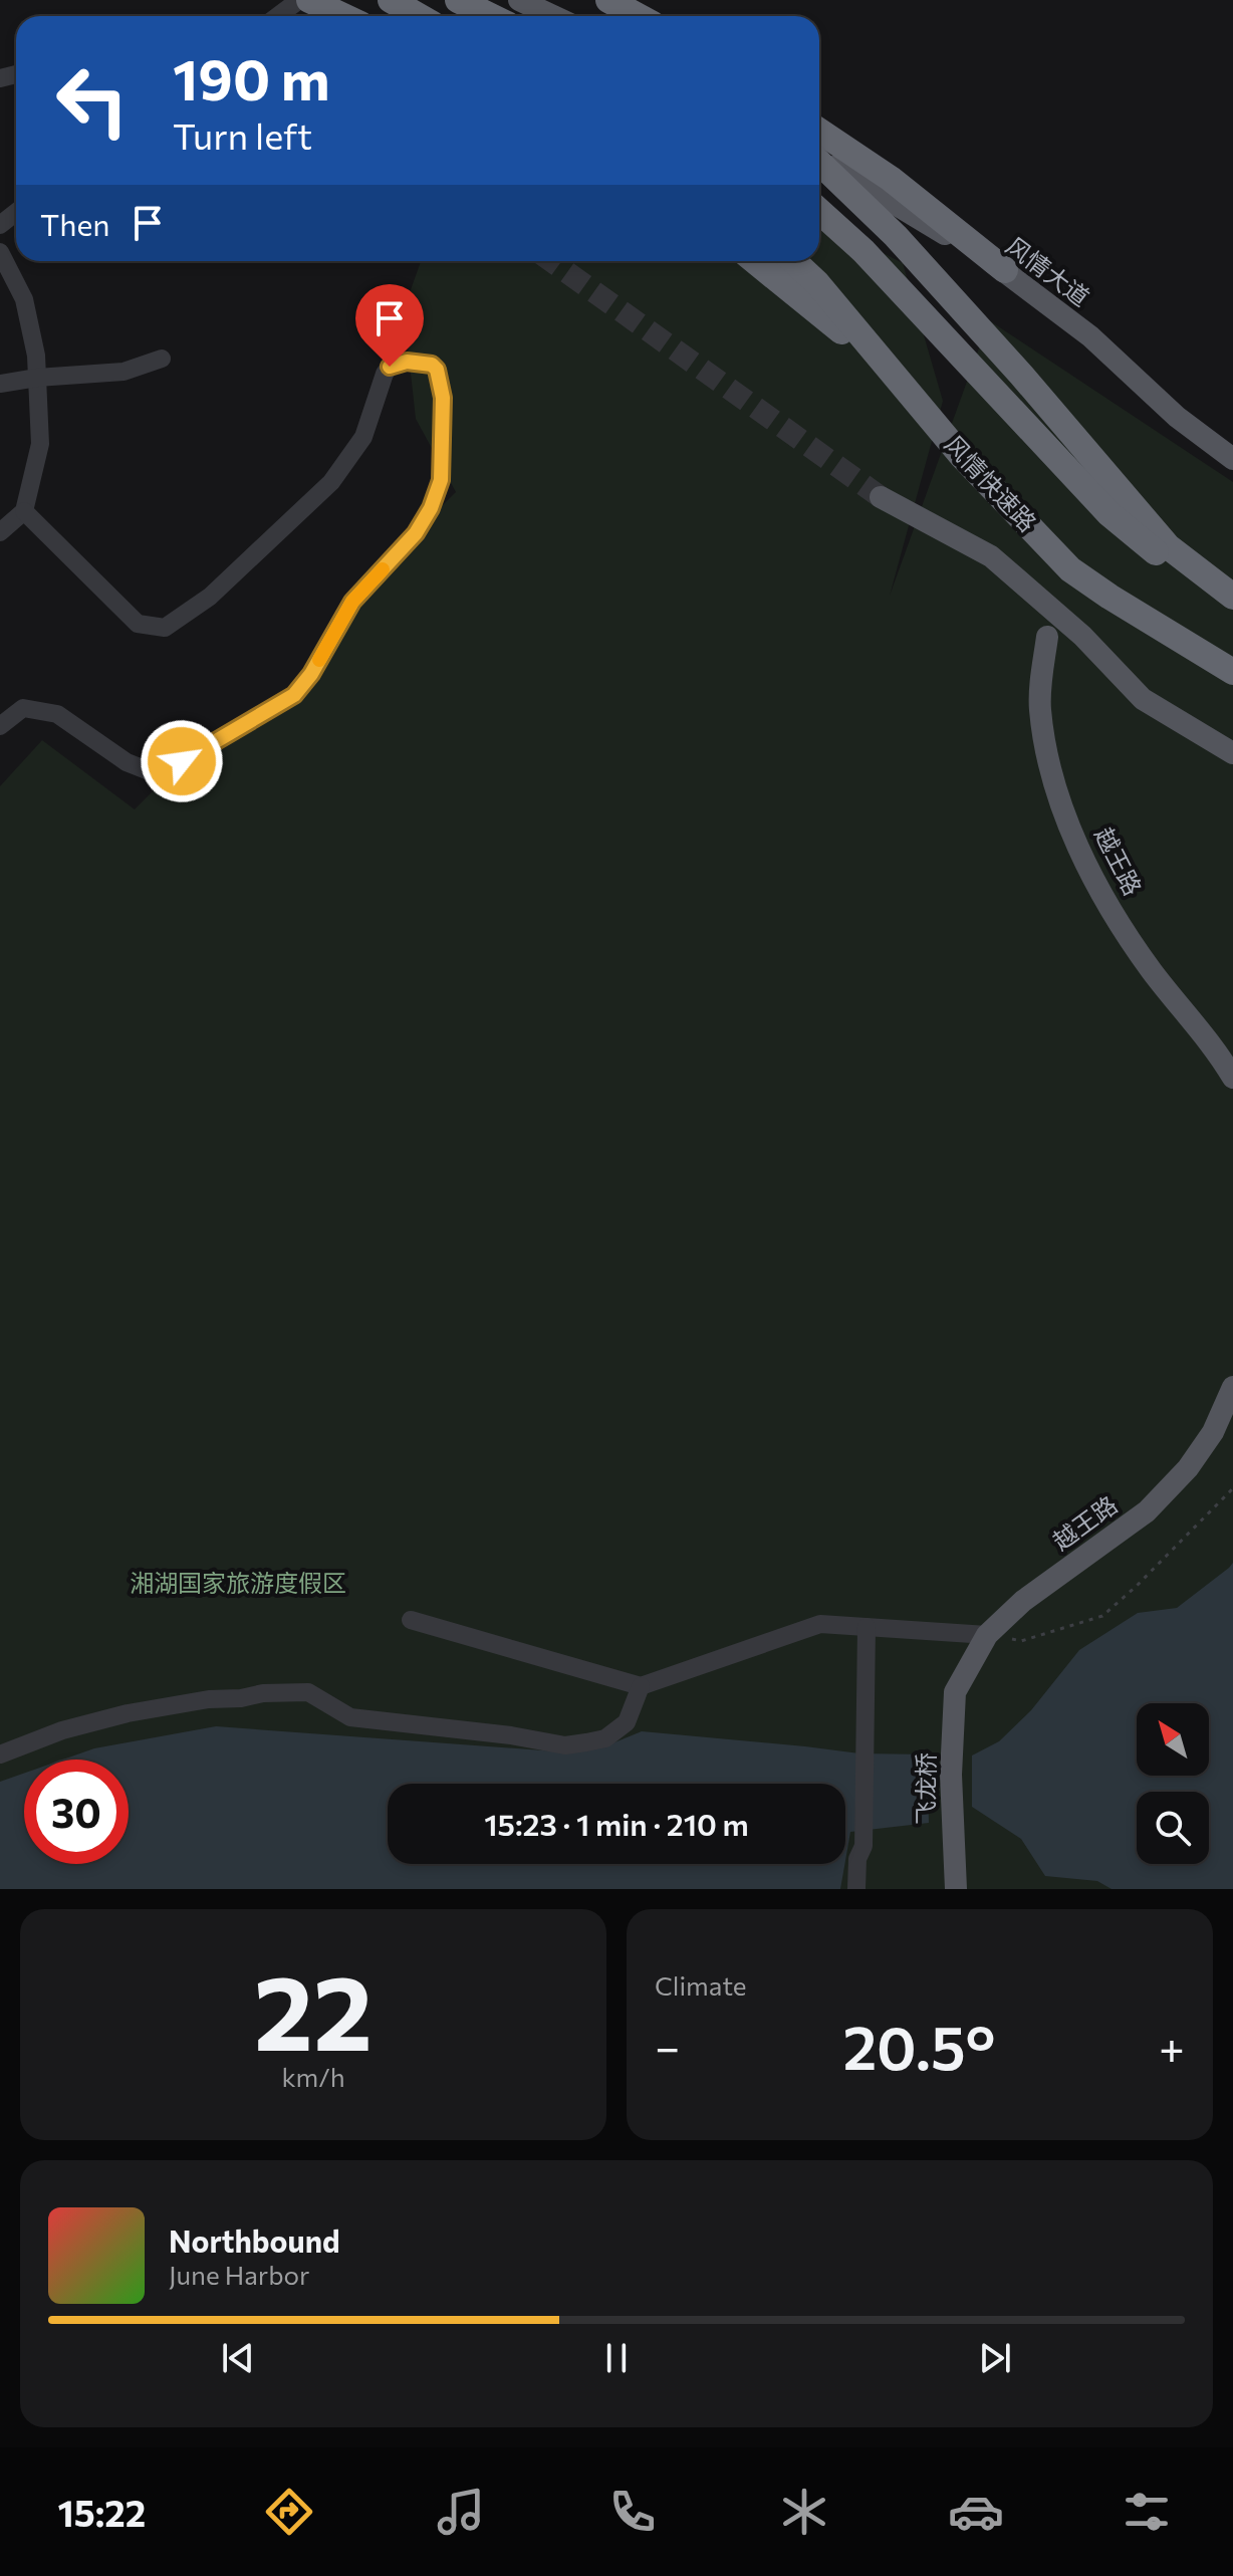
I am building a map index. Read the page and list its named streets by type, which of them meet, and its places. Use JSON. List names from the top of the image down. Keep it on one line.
{"streets":{"highway":["风情快速路"],"main road":["风情大道","越王路","飞龙桥"]},"crossings":[["越王路","飞龙桥"]],"parks":["湘湖国家旅游度假区"],"north":"top left","page":{"turn":["190 m","Turn left"],"then":"Then","limit":"30","trip":"15:23 · 1 min · 210 m","tile":[["22","km/h"],"Climate"],"heat":["−","20.5°","+"],"song":["Northbound","June Harbor"],"tabs":"15:22"}}
